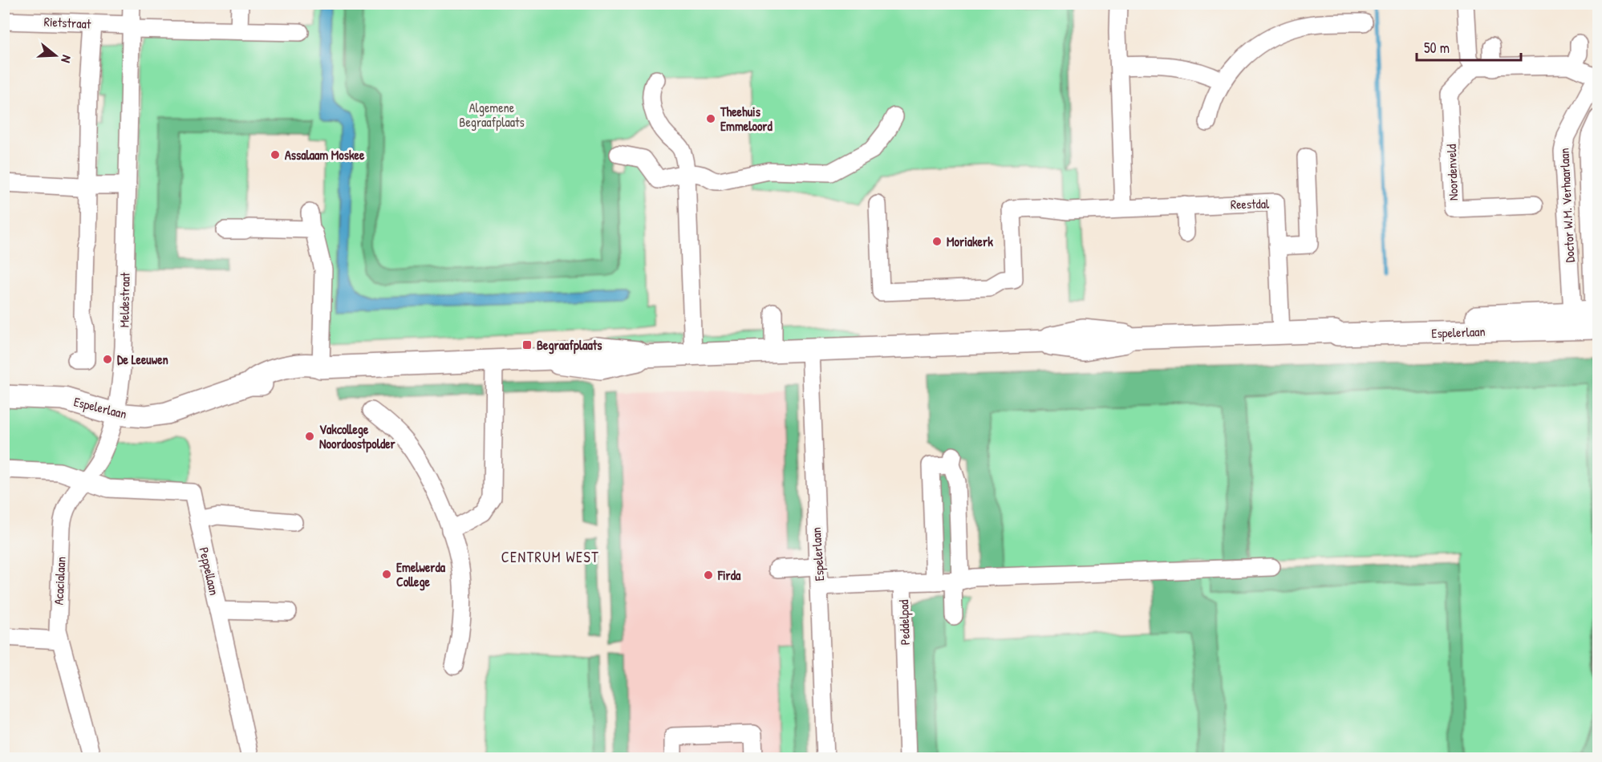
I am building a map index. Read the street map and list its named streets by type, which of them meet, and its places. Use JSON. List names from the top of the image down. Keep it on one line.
{"streets":{"main road":["Espelerlaan"],"street":["Rietstraat","Noordenveld","Reestdal","Doctor W.M. Verhaarlaan","Meldestraat","Peppellaan","Acacialaan","Peddelpad"]},"crossings":[["Rietstraat","Meldestraat"],["Reestdal","Espelerlaan"],["Doctor W.M. Verhaarlaan","Espelerlaan"],["Meldestraat","Espelerlaan"],["Meldestraat","Acacialaan"],["Espelerlaan","Acacialaan"],["Peppellaan","Acacialaan"]],"districts":["CENTRUM WEST"],"parks":["Algemene Begraafplaats"],"places":{"other":["Theehuis Emmeloord","Assalaam Moskee","Moriakerk","De Leeuwen","Vakcollege Noordoostpolder","Emelwerda College","Firda"],"transit":["Begraafplaats"]},"scale_bar":"50 m","north":"right"}
